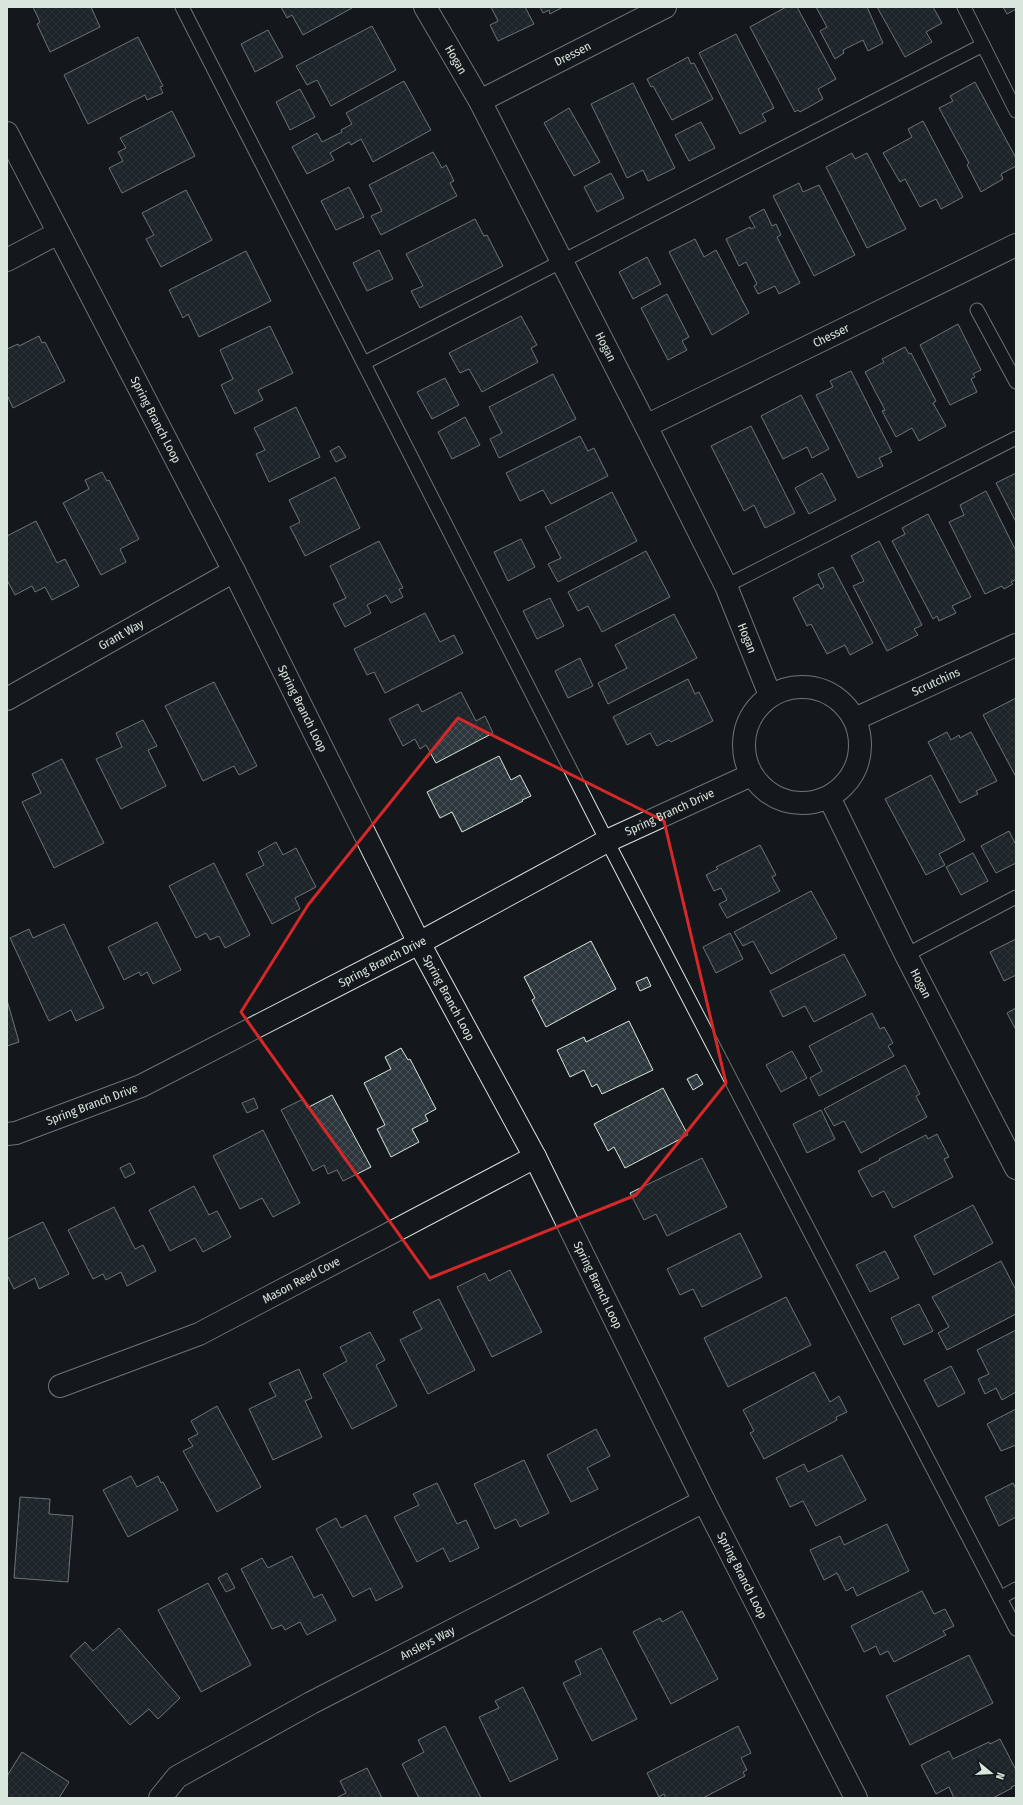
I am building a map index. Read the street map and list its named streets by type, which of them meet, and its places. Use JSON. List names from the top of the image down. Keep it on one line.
{"streets":{"street":["Dressen","Hogan","Chesser","Spring Branch Loop","Grant Way","Scrutchins","Spring Branch Drive","Mason Reed Cove","Ansleys Way"]},"crossings":[["Dressen","Hogan"],["Hogan","Chesser"],["Hogan","Scrutchins"],["Hogan","Spring Branch Drive"],["Spring Branch Loop","Grant Way"],["Spring Branch Loop","Spring Branch Drive"],["Spring Branch Loop","Mason Reed Cove"],["Spring Branch Loop","Ansleys Way"],["Scrutchins","Spring Branch Drive"]],"north":"right"}
